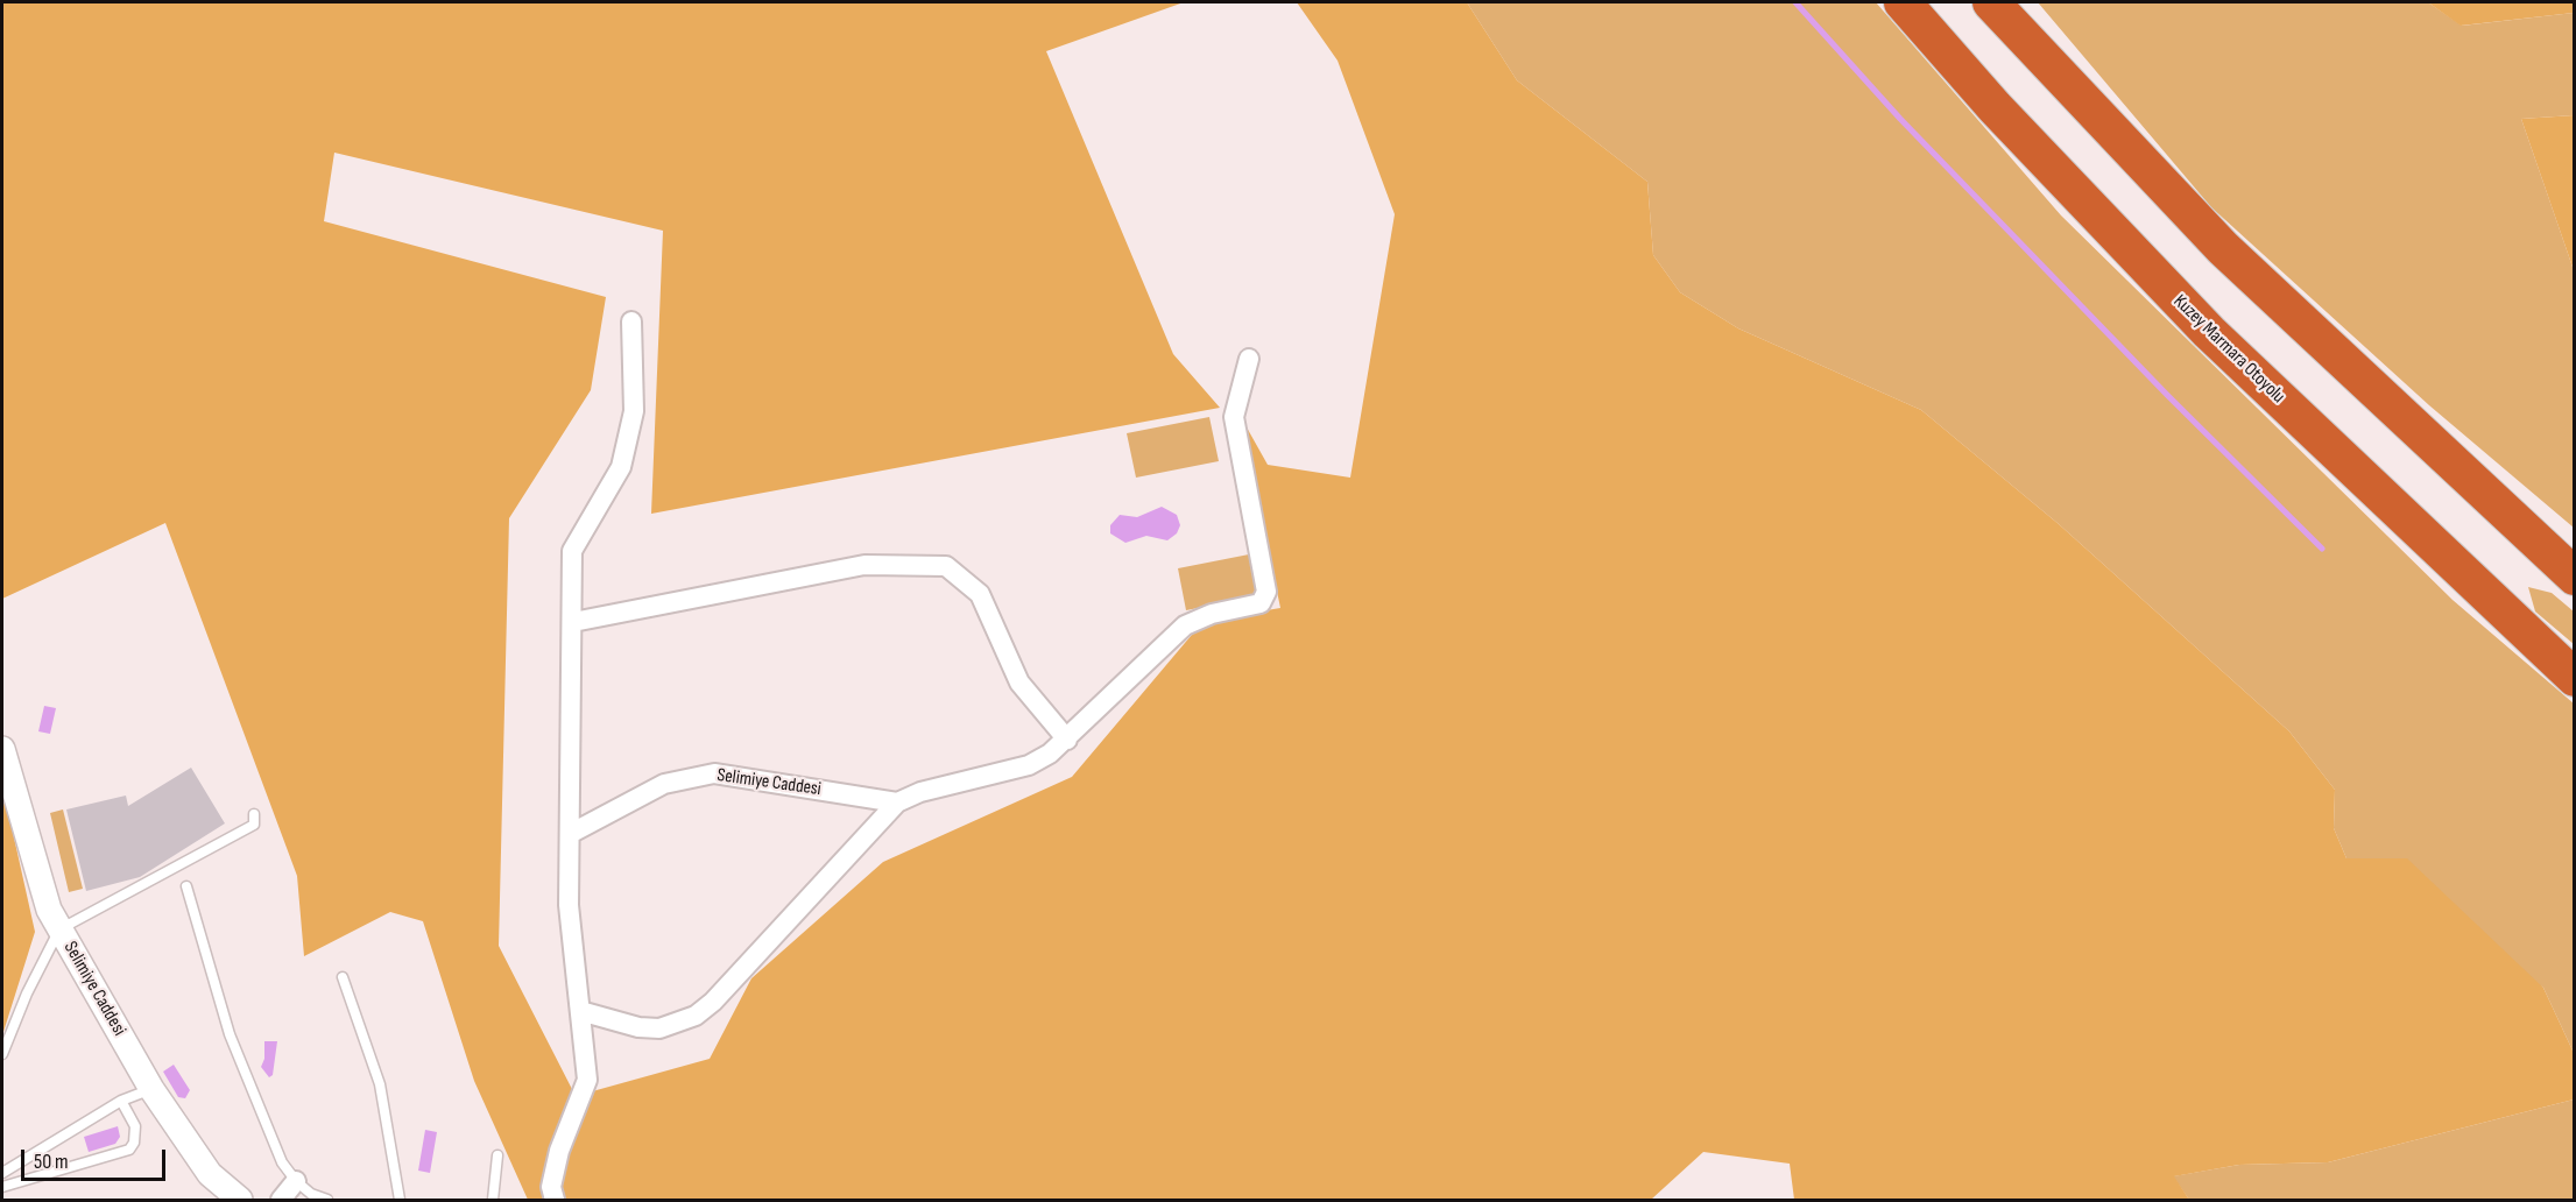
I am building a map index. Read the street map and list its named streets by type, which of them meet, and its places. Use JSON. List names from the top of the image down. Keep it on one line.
{"streets":{"highway":["Kuzey Marmara Otoyolu"],"street":["Selimiye Caddesi"]},"scale_bar":"50 m"}
